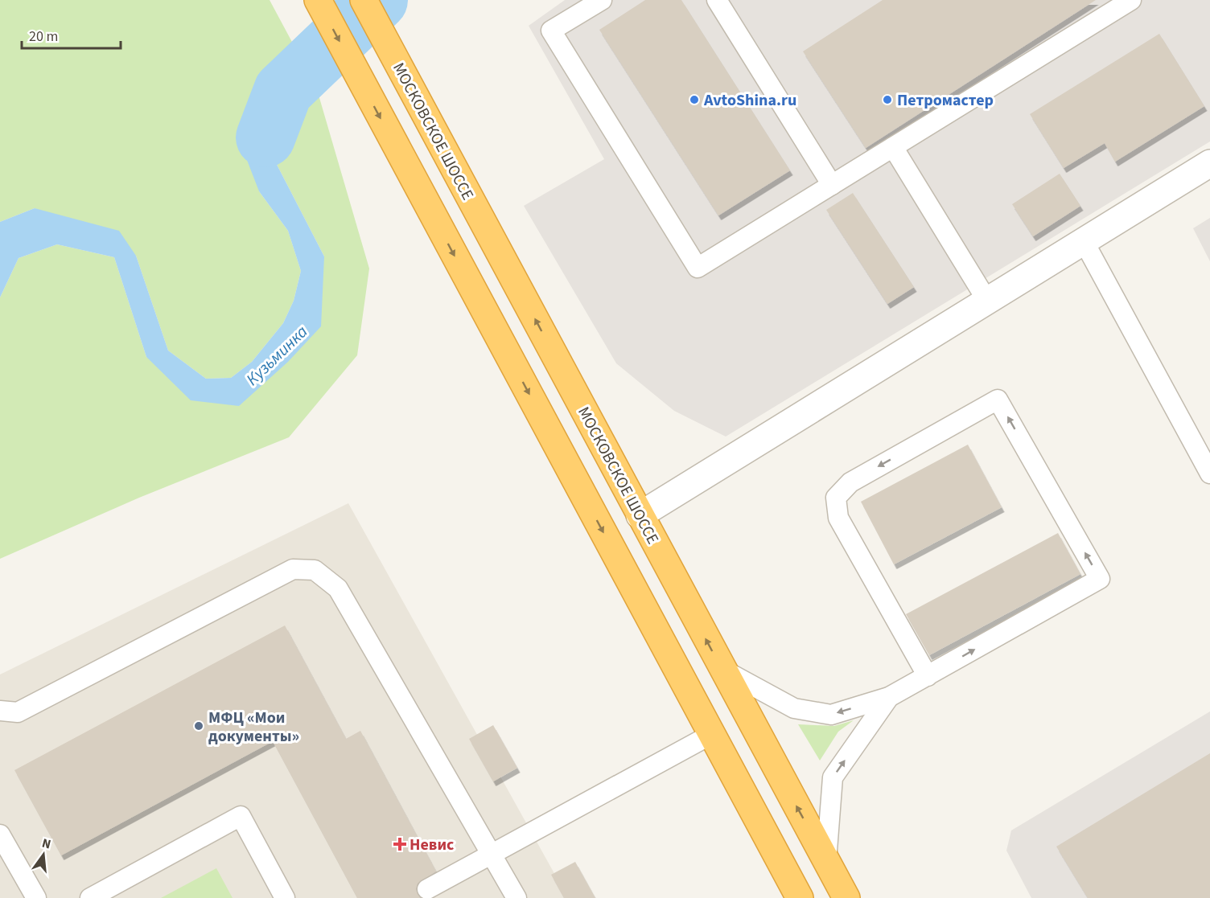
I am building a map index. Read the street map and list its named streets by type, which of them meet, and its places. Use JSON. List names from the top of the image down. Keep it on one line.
{"streets":{"highway":["МОСКОВСКОЕ ШОССЕ"]},"water":["Кузьминка"],"places":{"other":["AvtoShina.ru","Петромастер","МФЦ «Мои документы»"],"health":["Невис"]},"scale_bar":"20 m","north":"top"}
